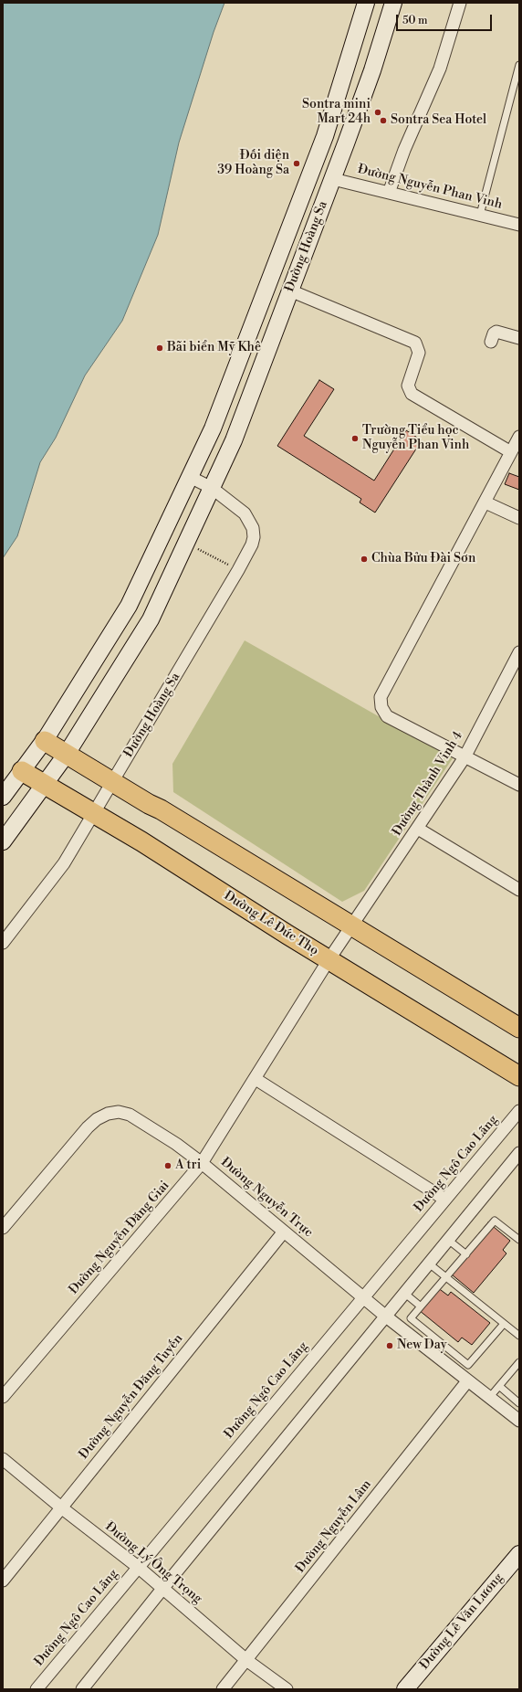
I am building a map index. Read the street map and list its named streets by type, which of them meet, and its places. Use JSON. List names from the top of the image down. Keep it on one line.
{"streets":{"main road":["Đường Hoàng Sa","Đường Lê Đức Thọ","Đường Lê Văn Lương"],"street":["Đường Nguyễn Phan Vinh","Đường Thành Vinh 4","Đường Ngô Cao Lãng","Đường Nguyễn Trực","Đường Nguyễn Đăng Giai","Đường Nguyễn Đăng Tuyến","Đường Nguyễn Lâm","Đường Lý Ông Trọng"]},"crossings":[["Đường Nguyễn Phan Vinh","Đường Hoàng Sa"],["Đường Hoàng Sa","Đường Lê Đức Thọ"],["Đường Thành Vinh 4","Đường Lê Đức Thọ"],["Đường Thành Vinh 4","Đường Nguyễn Đăng Giai"],["Đường Lê Đức Thọ","Đường Nguyễn Đăng Giai"],["Đường Ngô Cao Lãng","Đường Nguyễn Trực"],["Đường Ngô Cao Lãng","Đường Lý Ông Trọng"],["Đường Nguyễn Trực","Đường Nguyễn Đăng Giai"],["Đường Nguyễn Trực","Đường Nguyễn Đăng Tuyến"],["Đường Nguyễn Trực","Đường Nguyễn Lâm"],["Đường Nguyễn Đăng Tuyến","Đường Lý Ông Trọng"],["Đường Nguyễn Lâm","Đường Lý Ông Trọng"]],"places":["Sontra mini Mart 24h","Sontra Sea Hotel","Đối diện 39 Hoàng Sa","Bãi biển Mỹ Khê","Trường Tiểu học Nguyễn Phan Vinh","Chùa Bửu Đài Sơn","A tri","New Day"],"scale_bar":"50 m"}
